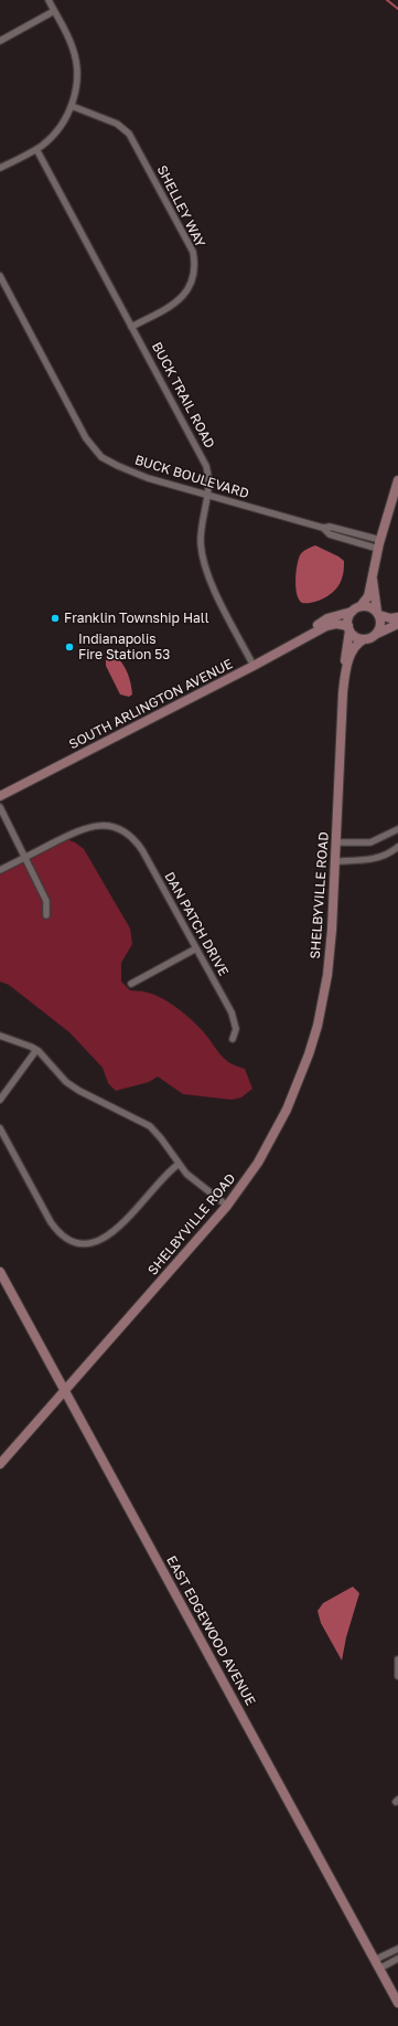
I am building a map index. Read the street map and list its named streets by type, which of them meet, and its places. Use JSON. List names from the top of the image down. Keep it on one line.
{"streets":{"main road":["SOUTH ARLINGTON AVENUE","SHELBYVILLE ROAD","EAST EDGEWOOD AVENUE"],"street":["SHELLEY WAY","BUCK TRAIL ROAD","BUCK BOULEVARD","DAN PATCH DRIVE"]},"crossings":[["SHELLEY WAY","BUCK TRAIL ROAD"],["BUCK TRAIL ROAD","BUCK BOULEVARD"],["BUCK TRAIL ROAD","SOUTH ARLINGTON AVENUE"],["SHELBYVILLE ROAD","EAST EDGEWOOD AVENUE"]],"places":["Franklin Township Hall","Indianapolis Fire Station 53"]}
